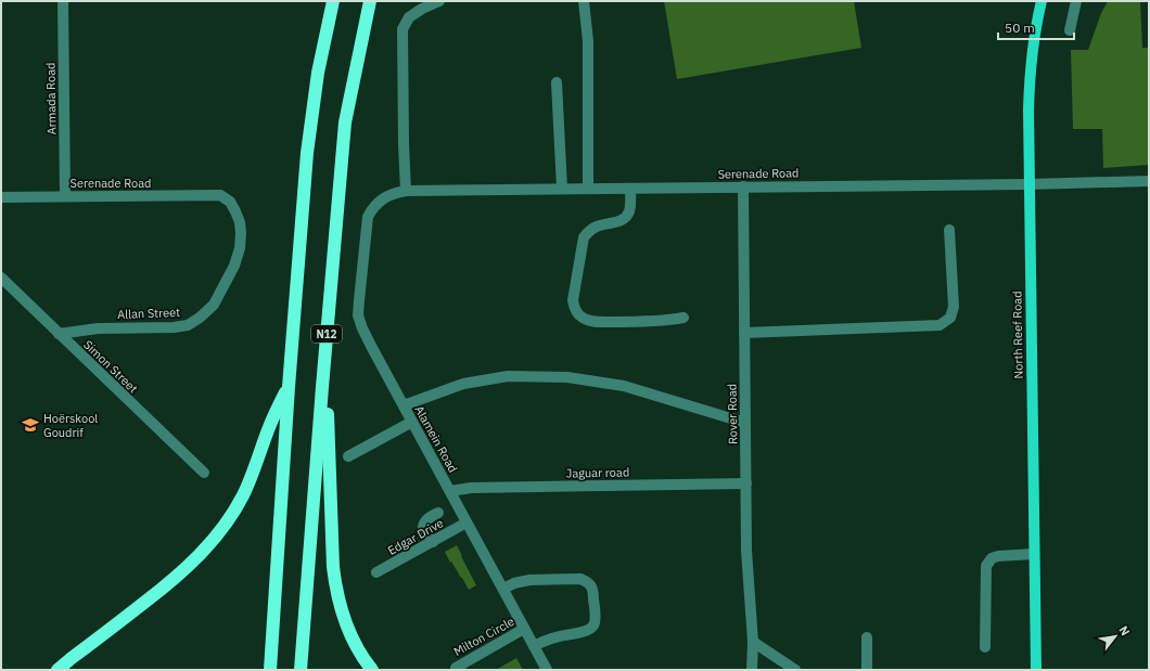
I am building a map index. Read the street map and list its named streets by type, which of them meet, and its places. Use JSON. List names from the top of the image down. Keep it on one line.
{"streets":{"highway":["N12"],"main road":["North Reef Road"],"street":["Armada Road","Serenade Road","Allan Street","Simon Street","Rover Road","Alamein Road","Jaguar road","Edgar Drive","Milton Circle"]},"crossings":[["Armada Road","Serenade Road"],["Serenade Road","Allan Street"],["Serenade Road","North Reef Road"],["Serenade Road","Rover Road"],["Serenade Road","Alamein Road"],["Allan Street","Simon Street"],["Rover Road","Jaguar road"],["Alamein Road","Jaguar road"],["Alamein Road","Edgar Drive"],["Alamein Road","Milton Circle"]],"places":{"school or university":["Hoërskool Goudrif"]},"scale_bar":"50 m","north":"top right"}
